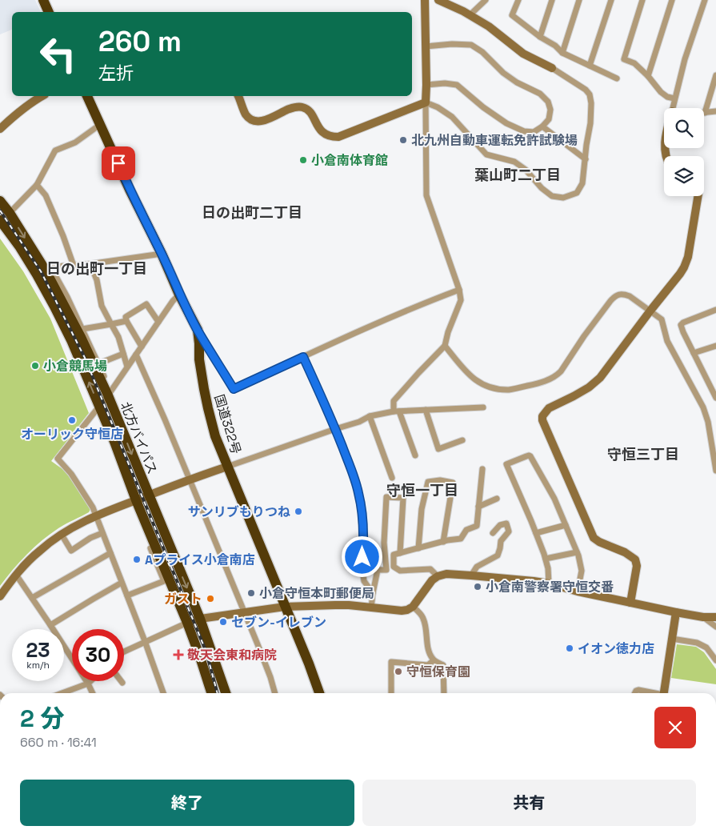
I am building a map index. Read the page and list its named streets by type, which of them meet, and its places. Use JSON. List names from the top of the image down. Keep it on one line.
{"streets":{"highway":["国道322号","北方バイパス"]},"districts":["葉山町二丁目","日の出町二丁目","日の出町一丁目","守恒三丁目","守恒一丁目"],"places":{"other":["北九州自動車運転免許試験場","小倉南体育館","小倉競馬場","オーリック守恒店","サンリブもりつね","Aプライス小倉南店","小倉南警察署守恒交番","小倉守恒本町郵便局","ガスト","セブン-イレブン","イオン徳力店","守恒保育園"],"health":["敬天会東和病院"]},"page":{"turn":["260 m","左折"],"speed":"23 km/h","limit":"30","heading":["2 分","660 m · 16:41"],"buttons":["終了","共有"]}}
